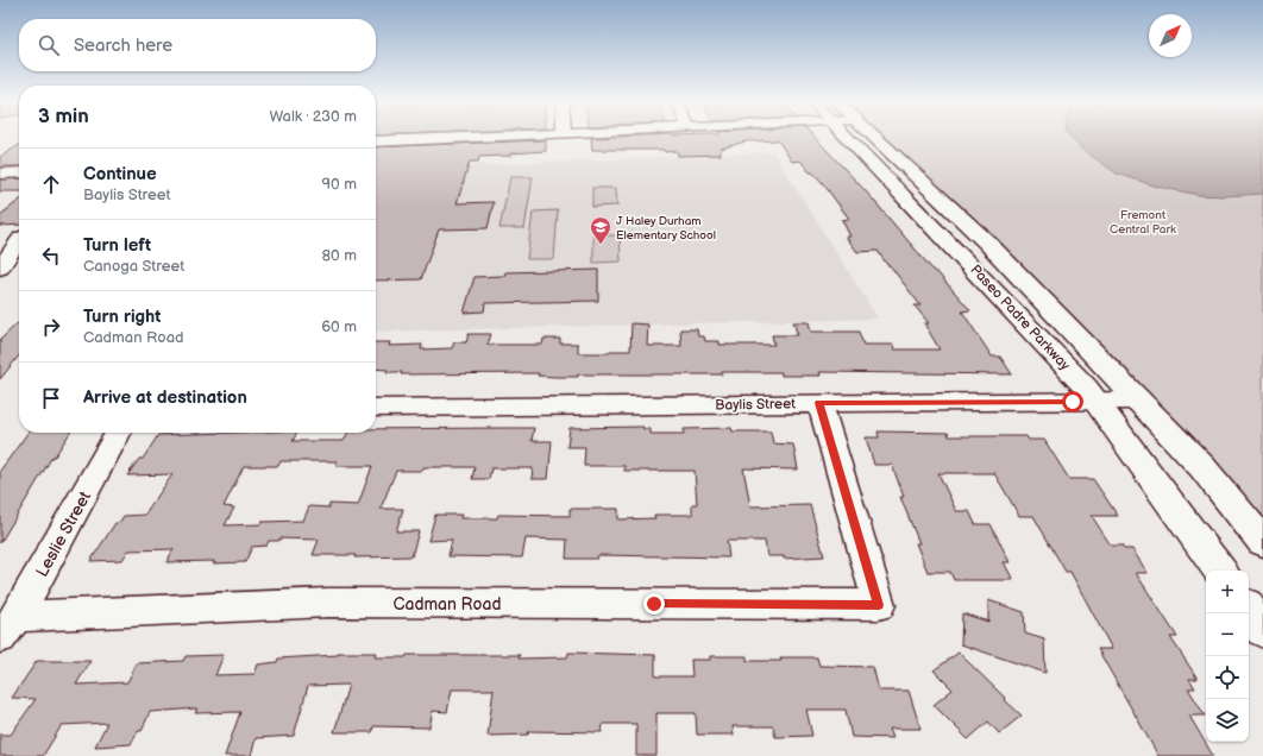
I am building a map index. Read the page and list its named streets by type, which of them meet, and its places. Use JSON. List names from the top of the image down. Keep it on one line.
{"streets":{"main road":["Paseo Padre Parkway"],"street":["Baylis Street","Leslie Street","Cadman Road"]},"crossings":[["Paseo Padre Parkway","Baylis Street"],["Baylis Street","Cadman Road"],["Leslie Street","Cadman Road"]],"parks":["Fremont Central Park"],"places":{"school or university":["J Haley Durham Elementary School"]},"north":"top right","page":{"search":"Search here","heading":["3 min","Walk · 230 m"],"list":[["Continue","Baylis Street","90 m"],["Turn left","Canoga Street","80 m"],["Turn right","Cadman Road","60 m"],"Arrive at destination"],"map_buttons":["+","−"]}}
